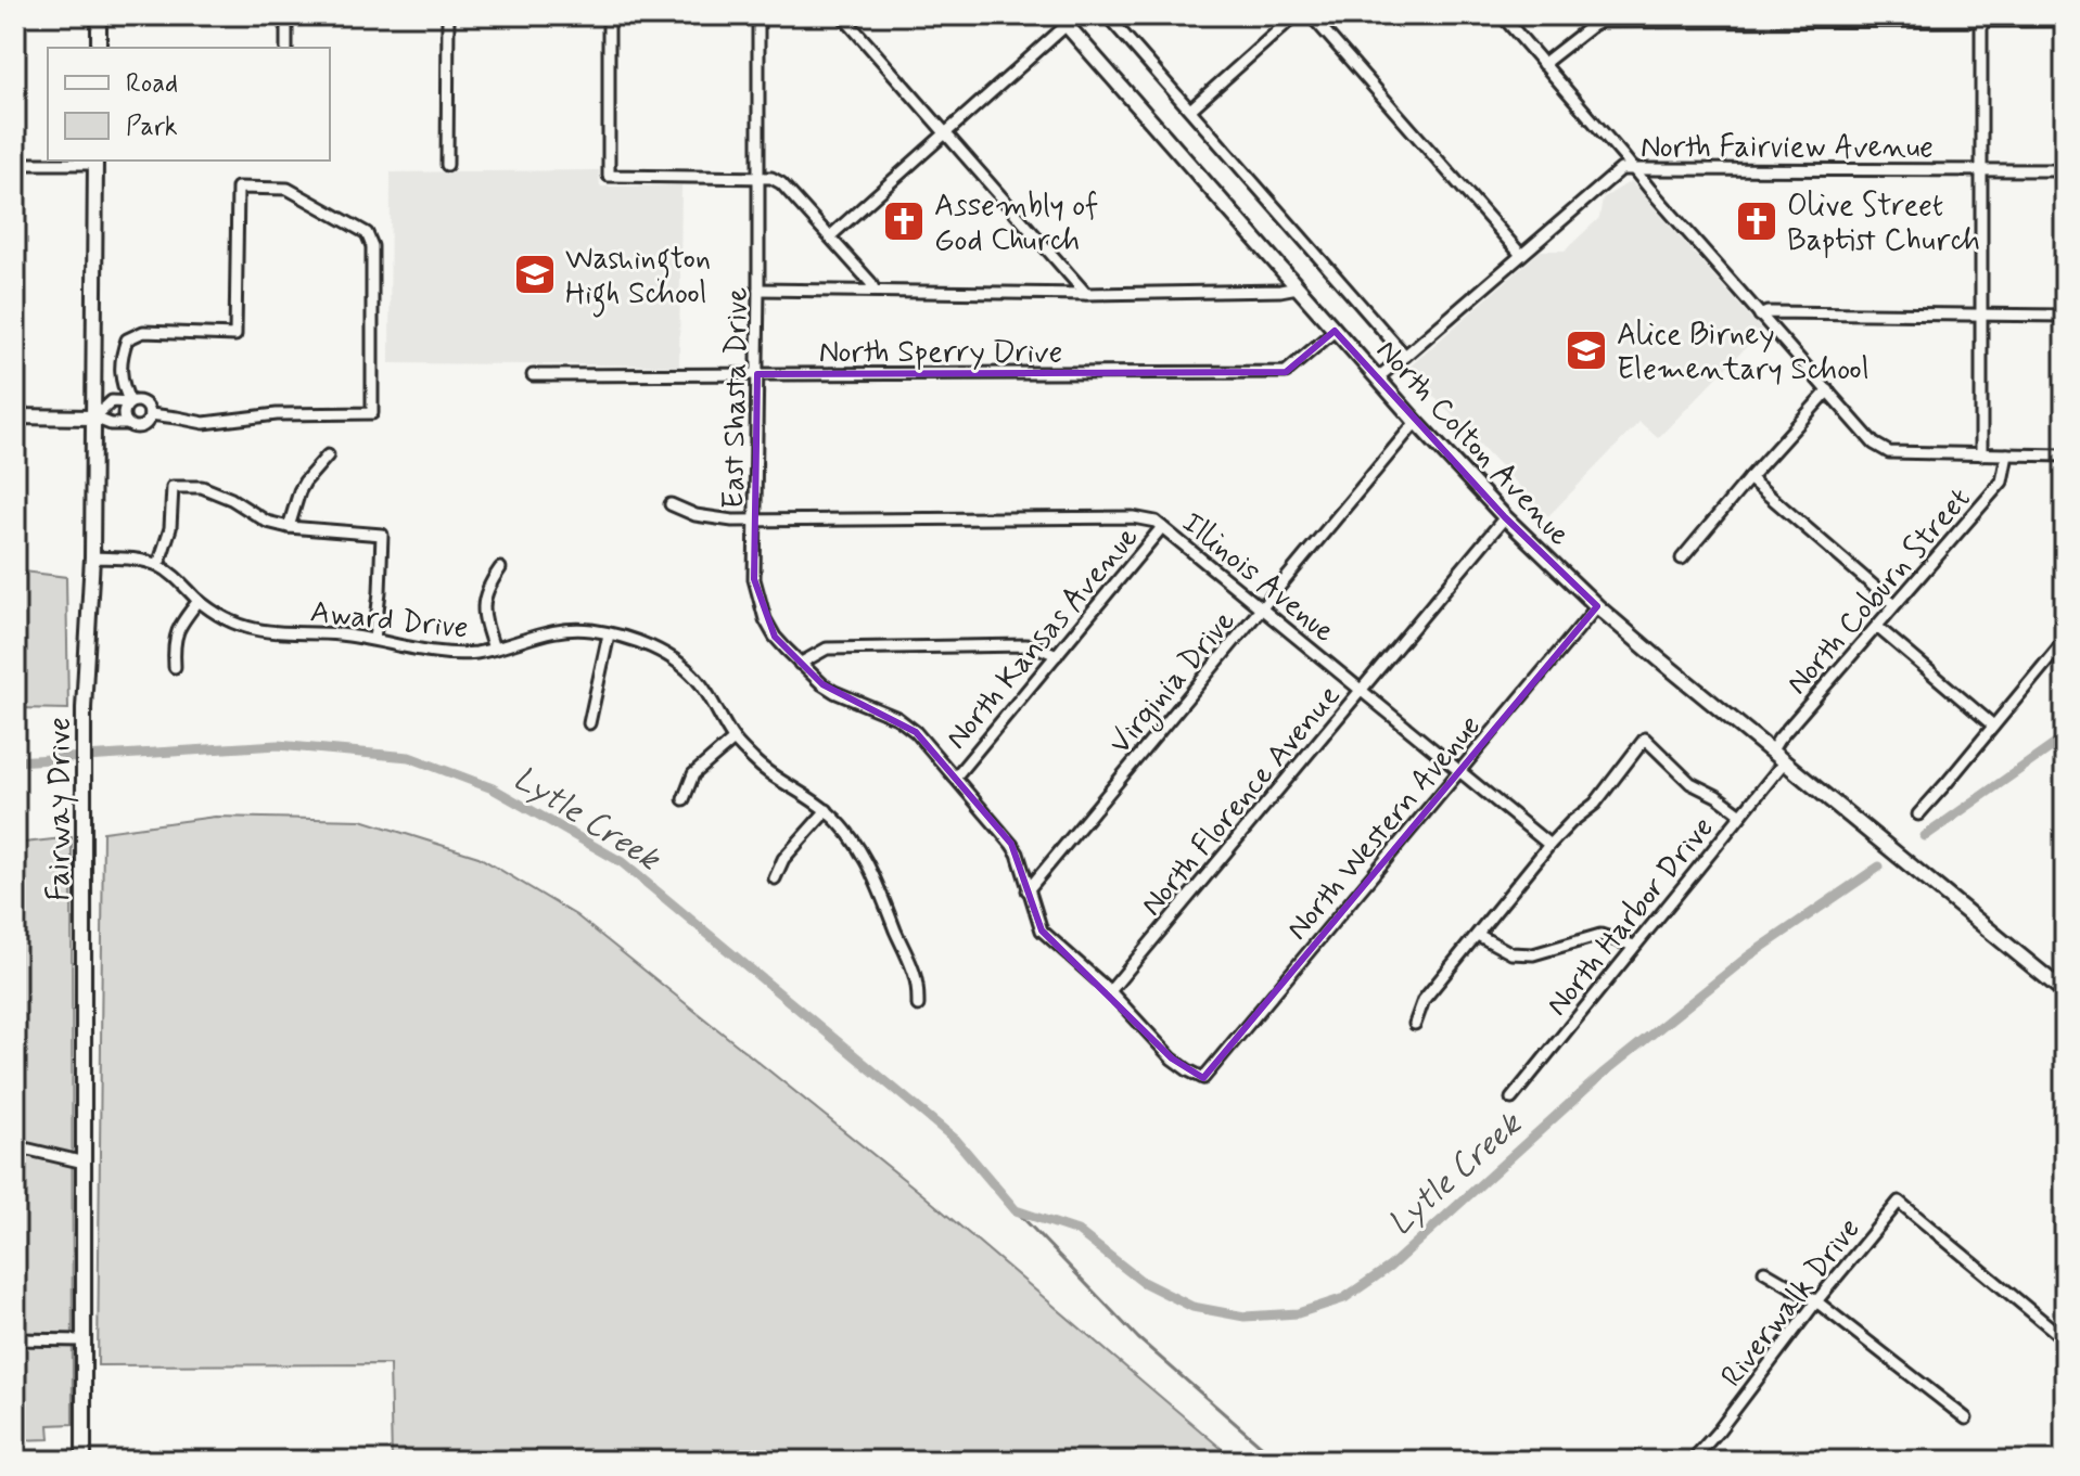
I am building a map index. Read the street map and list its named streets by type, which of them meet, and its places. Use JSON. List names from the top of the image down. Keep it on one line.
{"streets":{"street":["North Fairview Avenue","North Sperry Drive","East Shasta Drive","North Colton Avenue","Illinois Avenue","North Coburn Street","Award Drive","North Kansas Avenue","Virginia Drive","North Florence Avenue","Fairway Drive","North Western Avenue","North Harbor Drive","Riverwalk Drive"]},"crossings":[["North Fairview Avenue","North Colton Avenue"],["North Sperry Drive","East Shasta Drive"],["North Sperry Drive","North Colton Avenue"],["East Shasta Drive","Illinois Avenue"],["East Shasta Drive","North Kansas Avenue"],["East Shasta Drive","Virginia Drive"],["East Shasta Drive","North Florence Avenue"],["East Shasta Drive","North Western Avenue"],["North Colton Avenue","North Coburn Street"],["North Colton Avenue","Virginia Drive"],["North Colton Avenue","North Florence Avenue"],["North Colton Avenue","North Western Avenue"],["North Colton Avenue","North Harbor Drive"],["Illinois Avenue","North Kansas Avenue"],["Illinois Avenue","Virginia Drive"],["Illinois Avenue","North Florence Avenue"],["Illinois Avenue","North Western Avenue"]],"water":["Lytle Creek"],"places":{"church":["Assembly of God Church","Olive Street Baptist Church"],"school or university":["Washington High School","Alice Birney Elementary School"]},"legend":["Road","Park"]}
